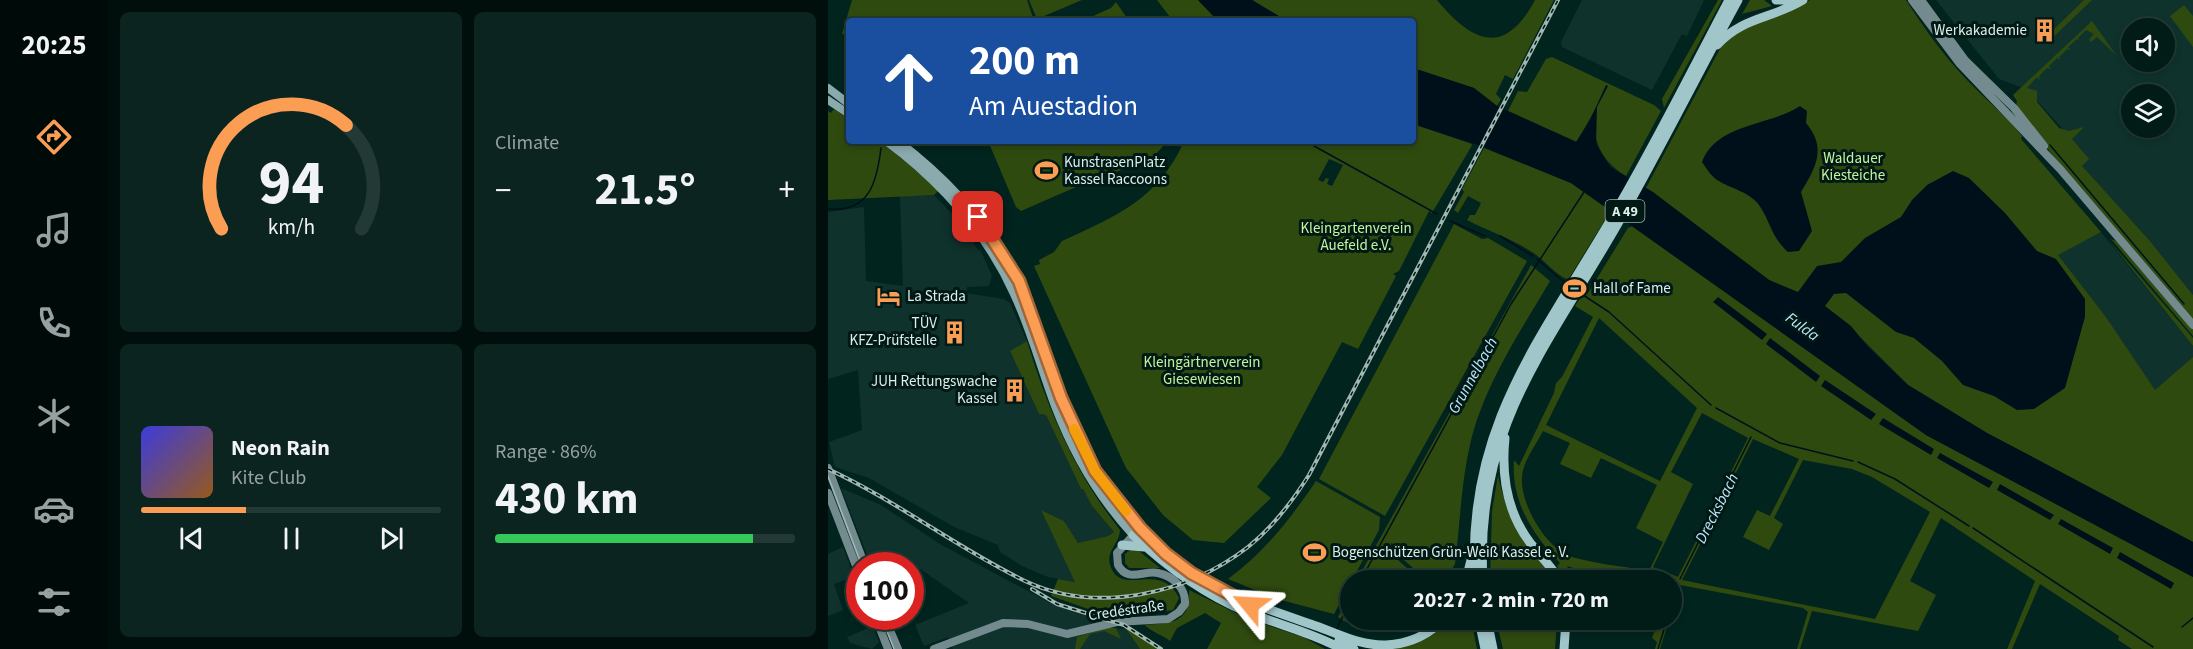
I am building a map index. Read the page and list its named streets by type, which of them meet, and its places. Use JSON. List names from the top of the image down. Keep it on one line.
{"streets":{"highway":["A 49"],"main road":["Credéstraße"]},"water":["Fulda","Grunnelbach","Drecksbach"],"parks":["Waldauer Kiesteiche","Kleingartenverein Auefeld e.V.","Kleingärtnerverein Giesewiesen"],"places":{"building":["Werkakademie","TÜV KFZ-Prüfstelle","JUH Rettungswache Kassel"],"sports":["KunstrasenPlatz Kassel Raccoons","Hall of Fame","Bogenschützen Grün-Weiß Kassel e. V."],"hotel":["La Strada"]},"page":{"tabs":"20:25","tile":["Climate",["Range · 86%","430 km"]],"turn":["200 m","Am Auestadion"],"heat":["−","21.5°","+"],"song":["Neon Rain","Kite Club"],"limit":"100","trip":"20:27 · 2 min · 720 m","gauge":["94","km/h"]}}
